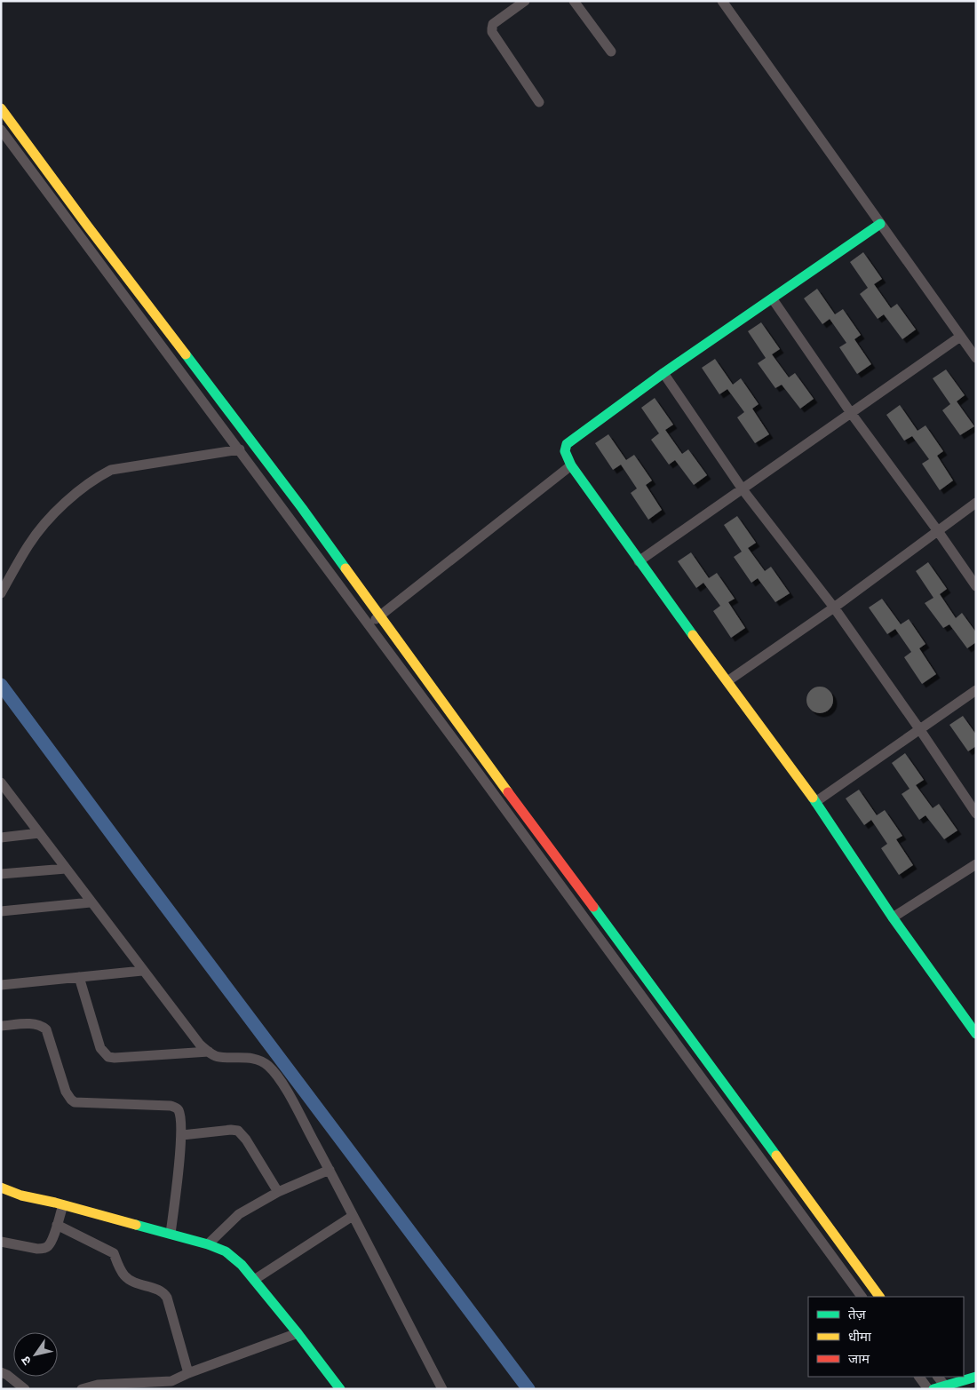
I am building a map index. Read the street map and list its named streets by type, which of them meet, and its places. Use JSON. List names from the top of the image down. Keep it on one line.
{"legend":["तेज़","धीमा","जाम"],"north":"bottom left"}
